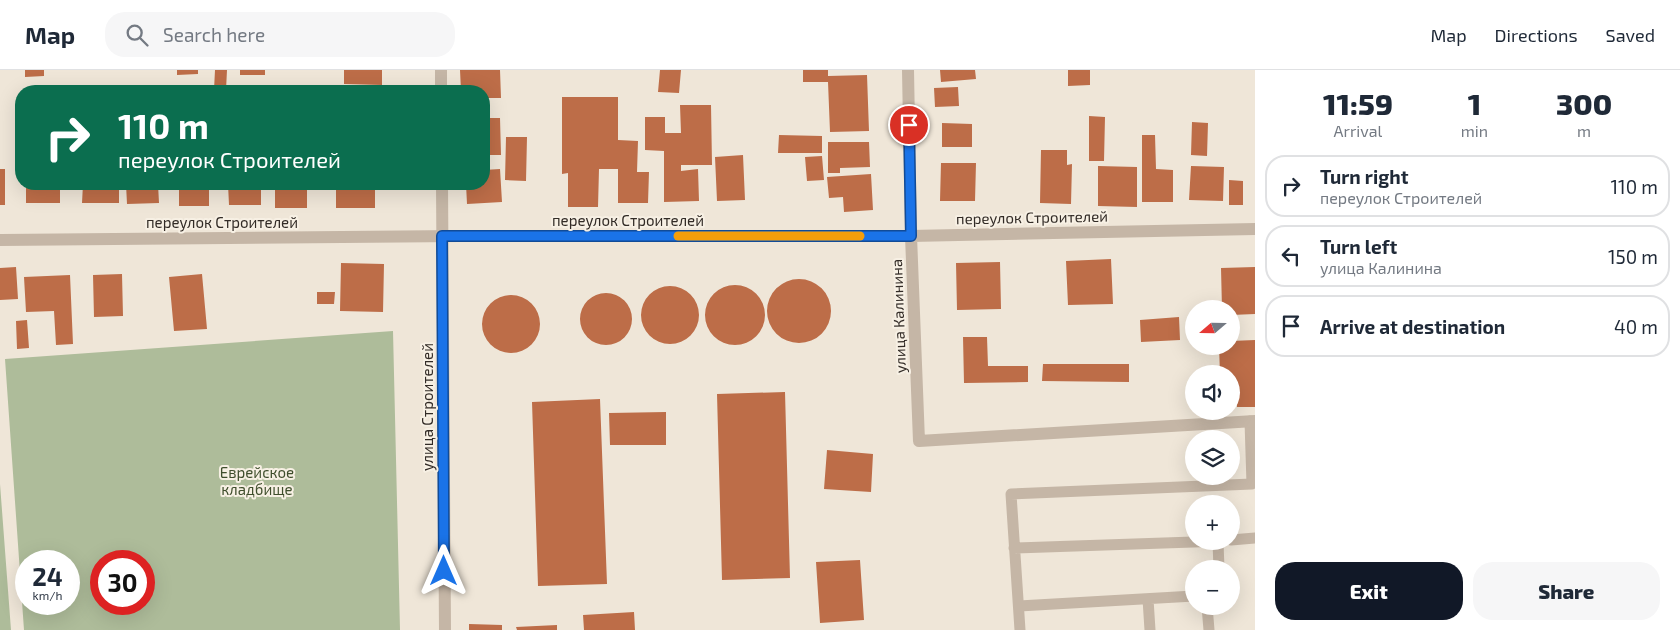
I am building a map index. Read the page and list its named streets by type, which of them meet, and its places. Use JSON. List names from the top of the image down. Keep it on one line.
{"streets":{"street":["переулок Строителей","улица Калинина","улица Строителей"]},"crossings":[["переулок Строителей","улица Калинина"],["переулок Строителей","улица Строителей"]],"parks":["Еврейское кладбище"],"north":"left","page":{"header":"Map","search":"Search here","nav":["Map","Directions","Saved"],"eta":["11:59","Arrival","1","min","300","m"],"turn":["110 m","переулок Строителей"],"list":[{"name":"Turn right","note":"переулок Строителей","value":"110 m"},{"name":"Turn left","note":"улица Калинина","value":"150 m"},{"name":"Arrive at destination","value":"40 m"}],"map_buttons":["+","−"],"speed":"24 km/h","limit":"30","buttons":["Exit","Share"]}}
